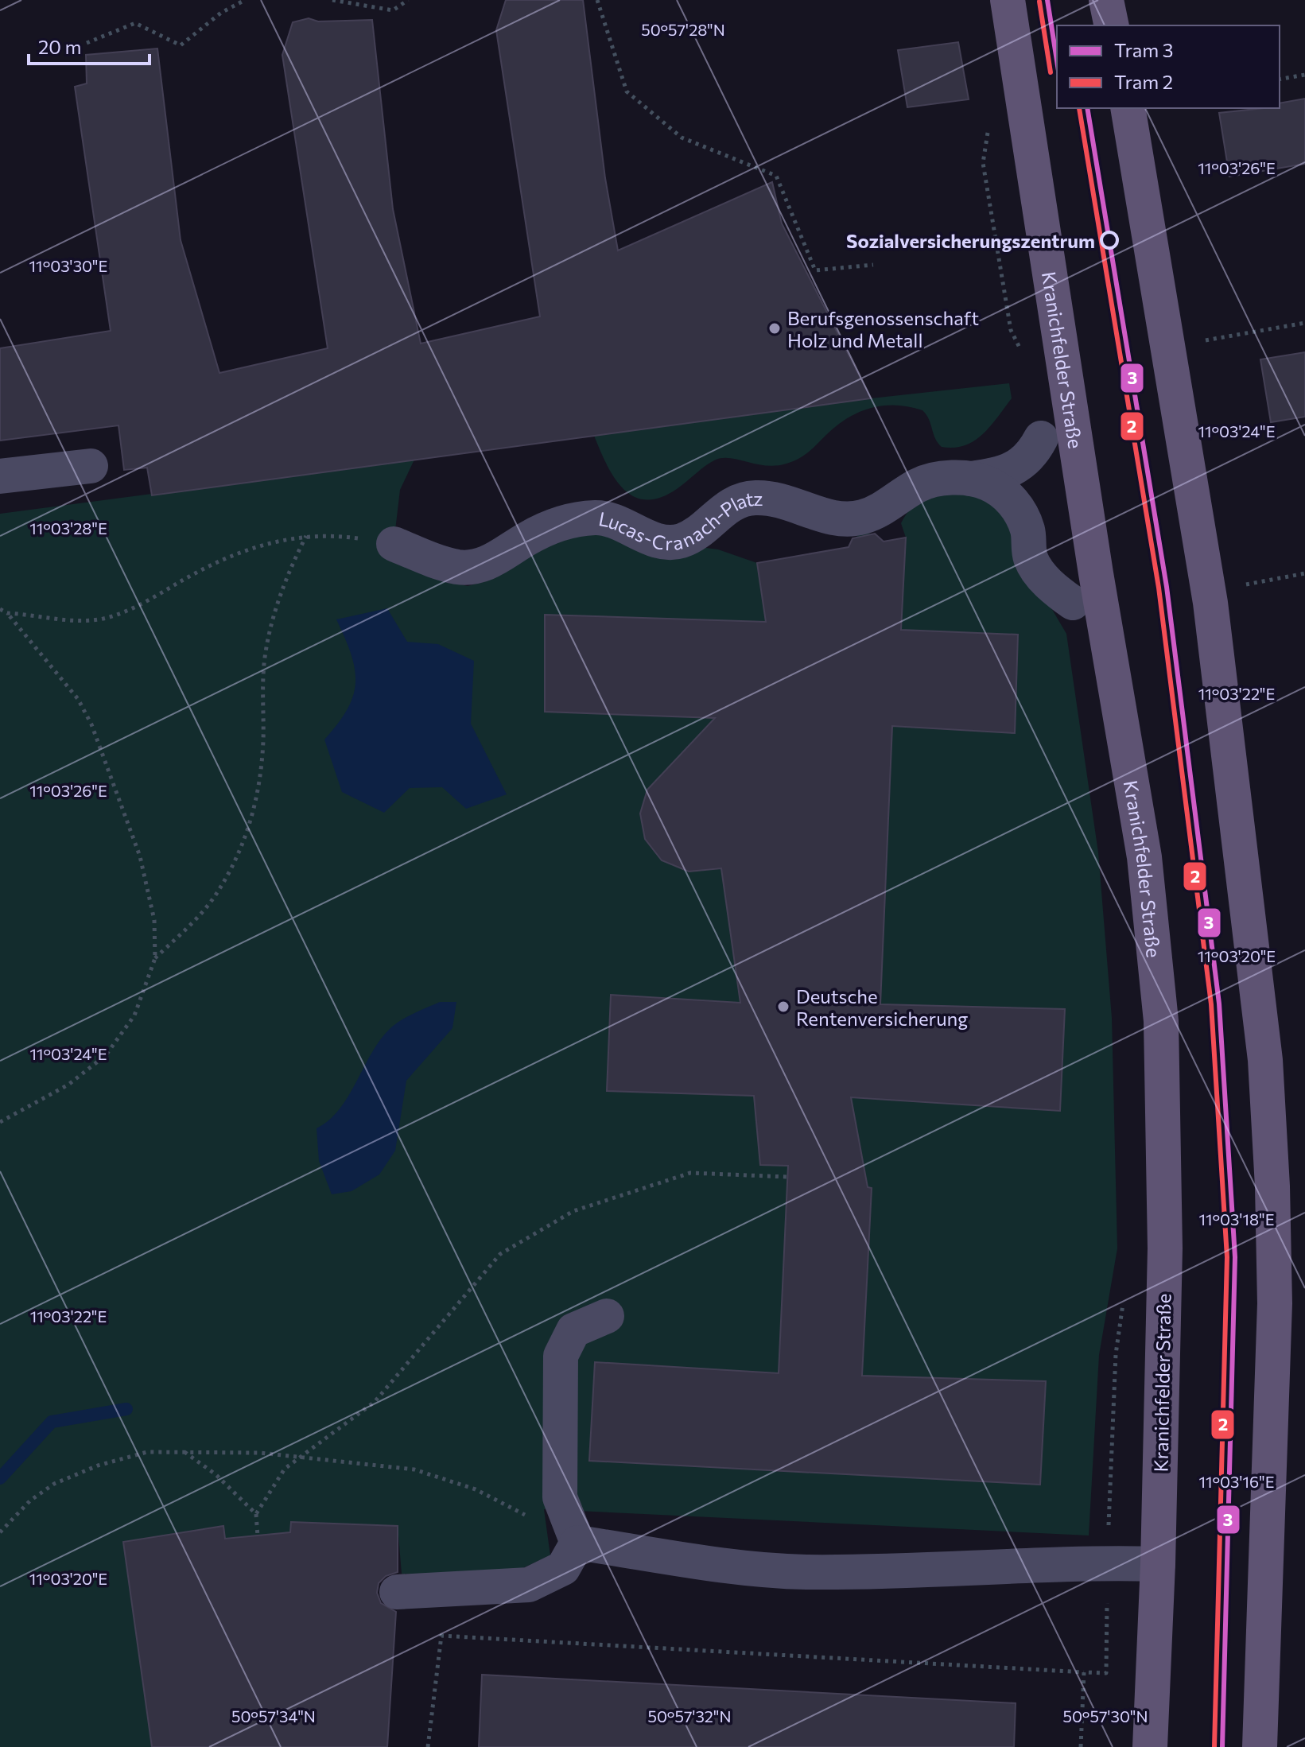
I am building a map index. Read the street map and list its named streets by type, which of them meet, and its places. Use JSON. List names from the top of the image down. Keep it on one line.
{"streets":{"main road":["Kranichfelder Straße"],"street":["Lucas-Cranach-Platz"]},"places":["Sozialversicherungszentrum","Berufsgenossenschaft Holz und Metall","Deutsche Rentenversicherung"],"lines":["tram line 3","tram line 2"],"legend":["Tram 3","Tram 2"],"scale_bar":"20 m","coordinates":["50°57'28\"N","11°03'26\"E","11°03'30\"E","11°03'24\"E","11°03'28\"E","11°03'22\"E","11°03'20\"E","11°03'18\"E","11°03'16\"E","50°57'34\"N","50°57'32\"N","50°57'30\"N"]}
